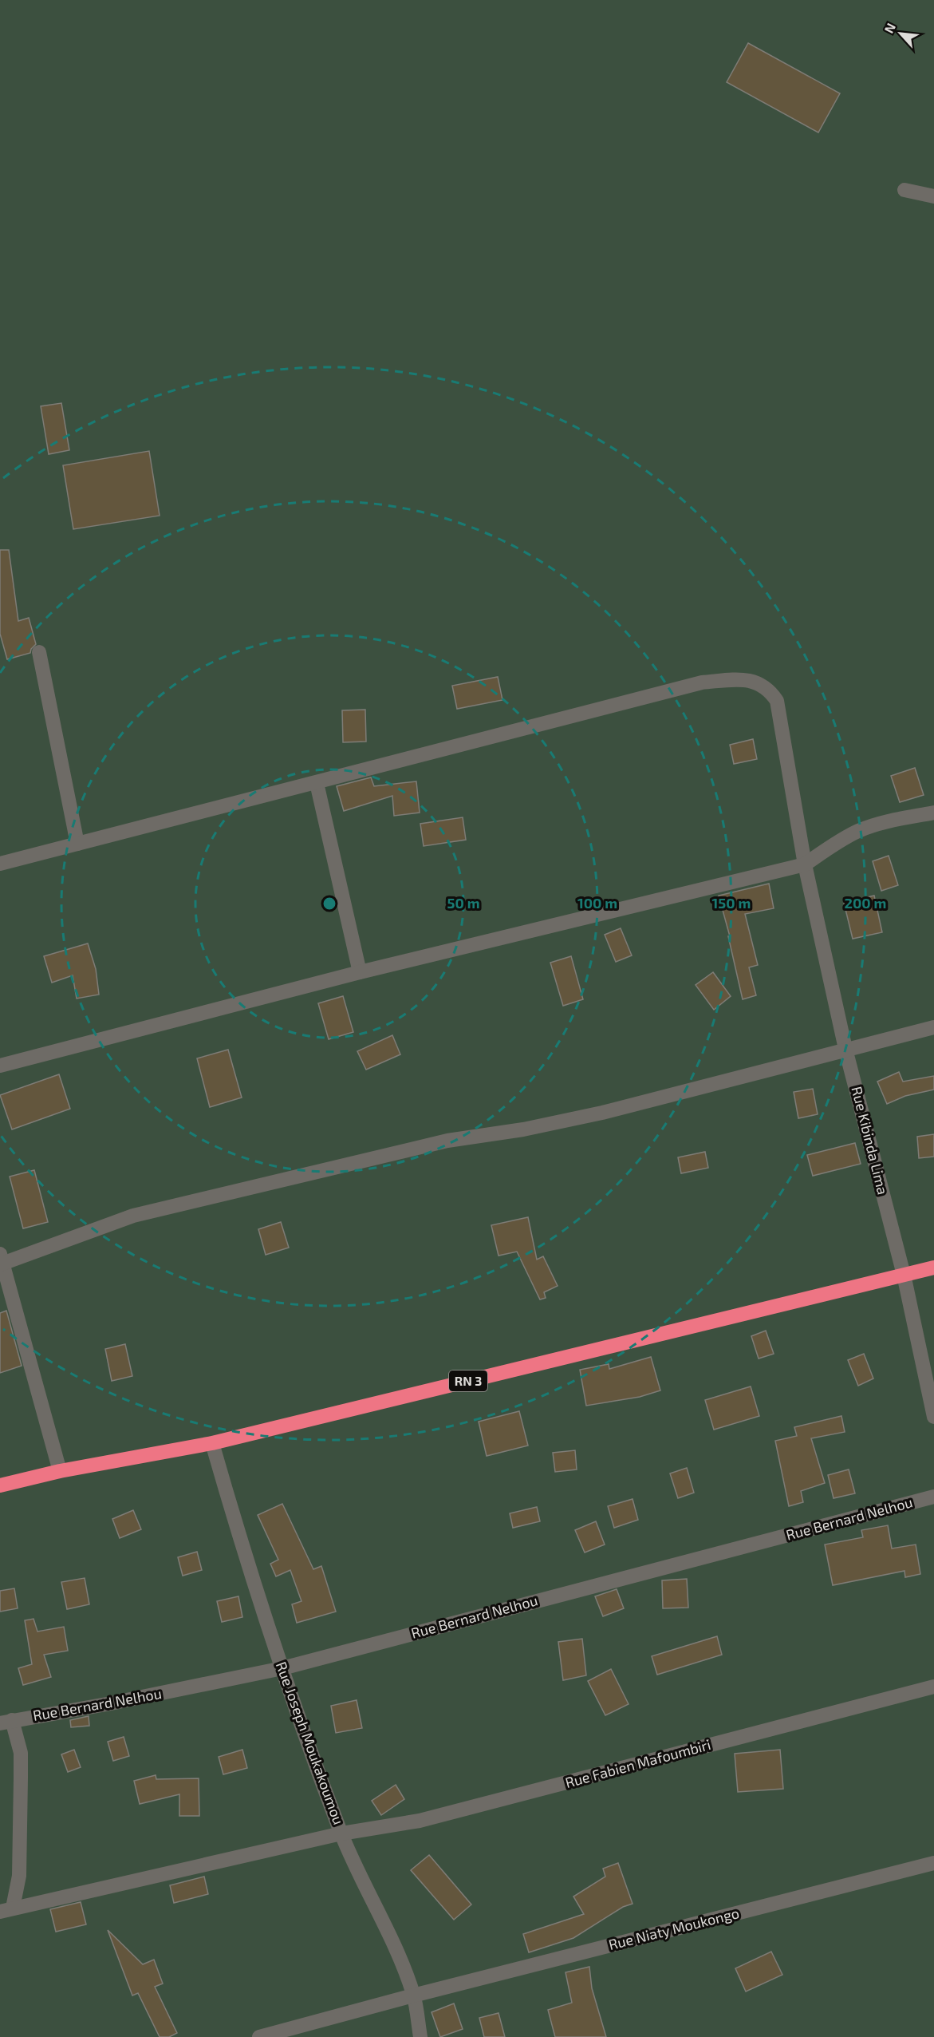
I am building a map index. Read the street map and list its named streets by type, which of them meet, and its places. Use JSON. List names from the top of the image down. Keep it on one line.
{"streets":{"highway":["RN 3"],"street":["Rue Kibinda Lima","Rue Bernard Nelhou","Rue Joseph Moukakoumou","Rue Fabien Mafoumbiri","Rue Niaty Moukongo"]},"crossings":[["Rue Kibinda Lima","RN 3"],["RN 3","Rue Joseph Moukakoumou"],["Rue Bernard Nelhou","Rue Joseph Moukakoumou"],["Rue Joseph Moukakoumou","Rue Fabien Mafoumbiri"],["Rue Joseph Moukakoumou","Rue Niaty Moukongo"]],"north":"top left","rings":["50 m","100 m","150 m","200 m"]}
